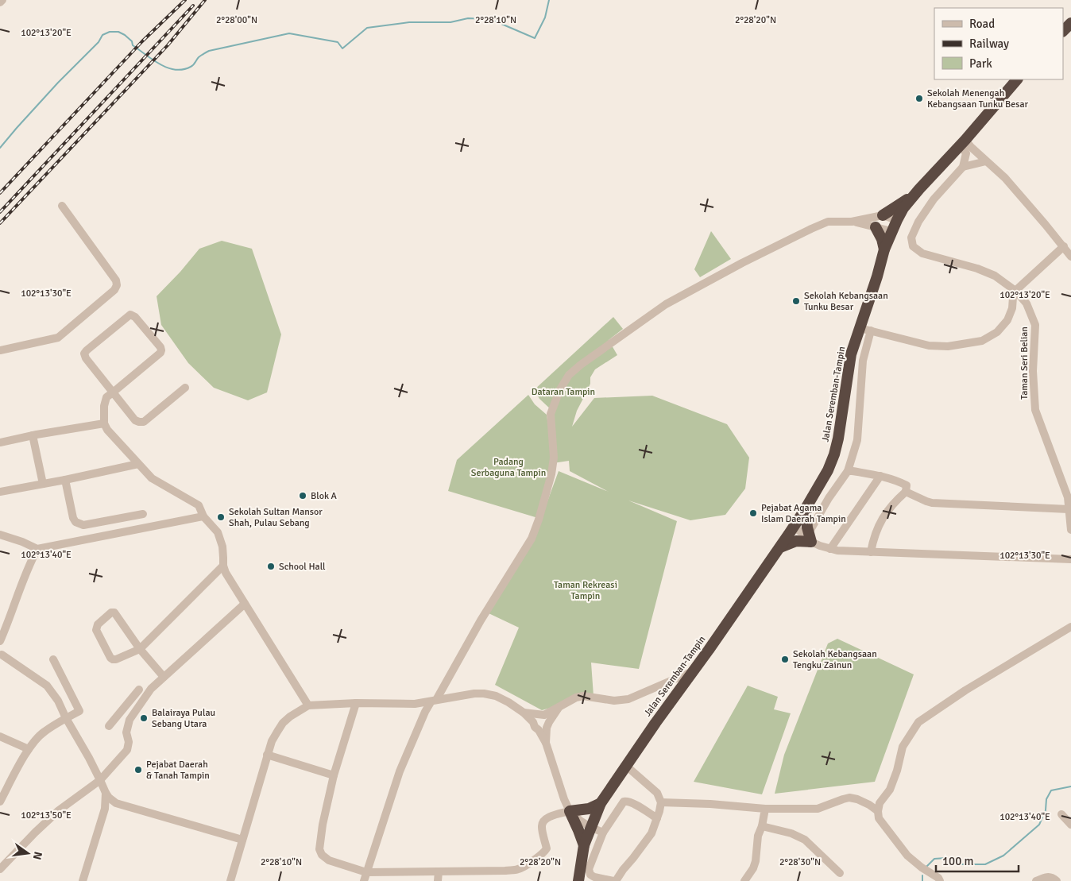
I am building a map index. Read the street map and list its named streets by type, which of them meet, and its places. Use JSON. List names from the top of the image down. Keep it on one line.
{"streets":{"highway":["Jalan Seremban-Tampin"],"street":["Taman Seri Belian"]},"parks":["Dataran Tampin","Padang Serbaguna Tampin","Taman Rekreasi Tampin"],"places":["Sekolah Menengah Kebangsaan Tunku Besar","Sekolah Kebangsaan Tunku Besar","Blok A","Pejabat Agama Islam Daerah Tampin","Sekolah Sultan Mansor Shah, Pulau Sebang","School Hall","Sekolah Kebangsaan Tengku Zainun","Balairaya Pulau Sebang Utara","Pejabat Daerah & Tanah Tampin"],"legend":["Road","Railway","Park"],"scale_bar":"100 m","north":"right","coordinates":["2°28'00\"N","2°28'10\"N","2°28'20\"N","102°13'20\"E","102°13'30\"E","102°13'40\"E","102°13'50\"E","2°28'30\"N"]}
